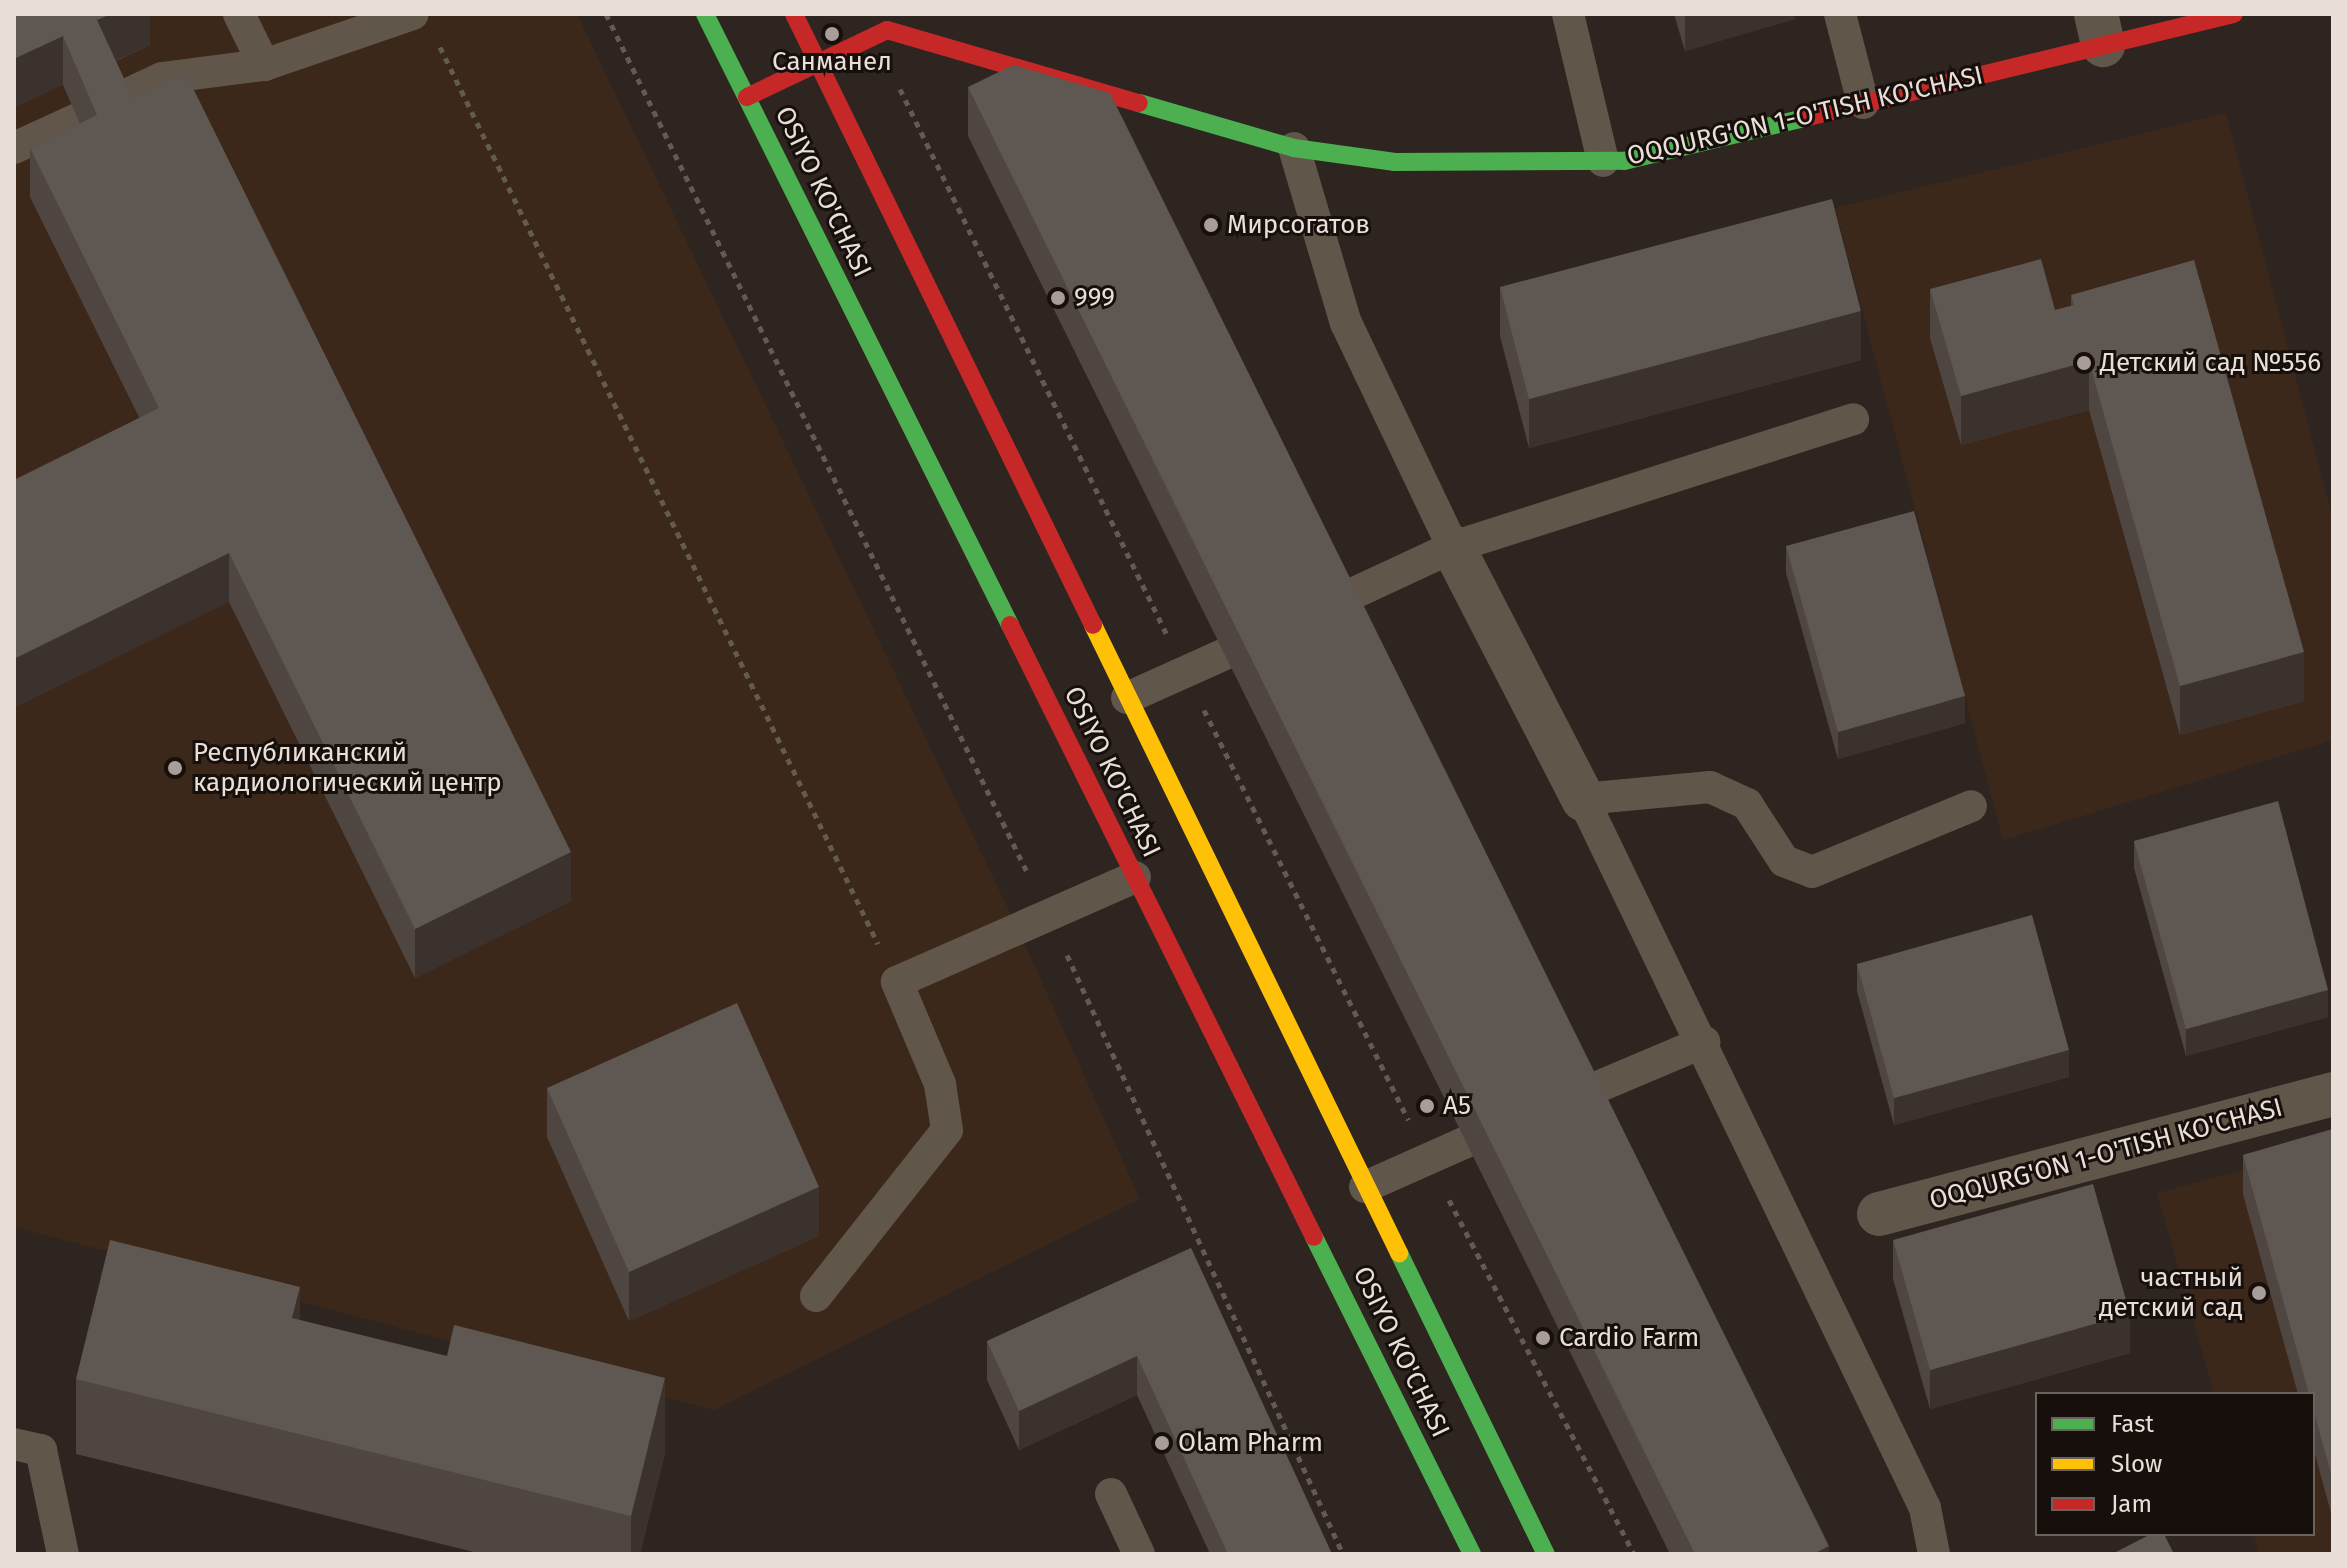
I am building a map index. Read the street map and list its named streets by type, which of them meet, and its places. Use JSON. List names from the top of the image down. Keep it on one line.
{"streets":{"main road":["OQQURG'ON 1-O'TISH KO'CHASI","OSIYO KO'CHASI"]},"crossings":[["OQQURG'ON 1-O'TISH KO'CHASI","OSIYO KO'CHASI"]],"places":["Санманел","Мирсогатов","999","Детский сад №556","Республиканский кардиологический центр","A5","частный детский сад","Cardio Farm","Olam Pharm"],"legend":["Fast","Slow","Jam"]}
